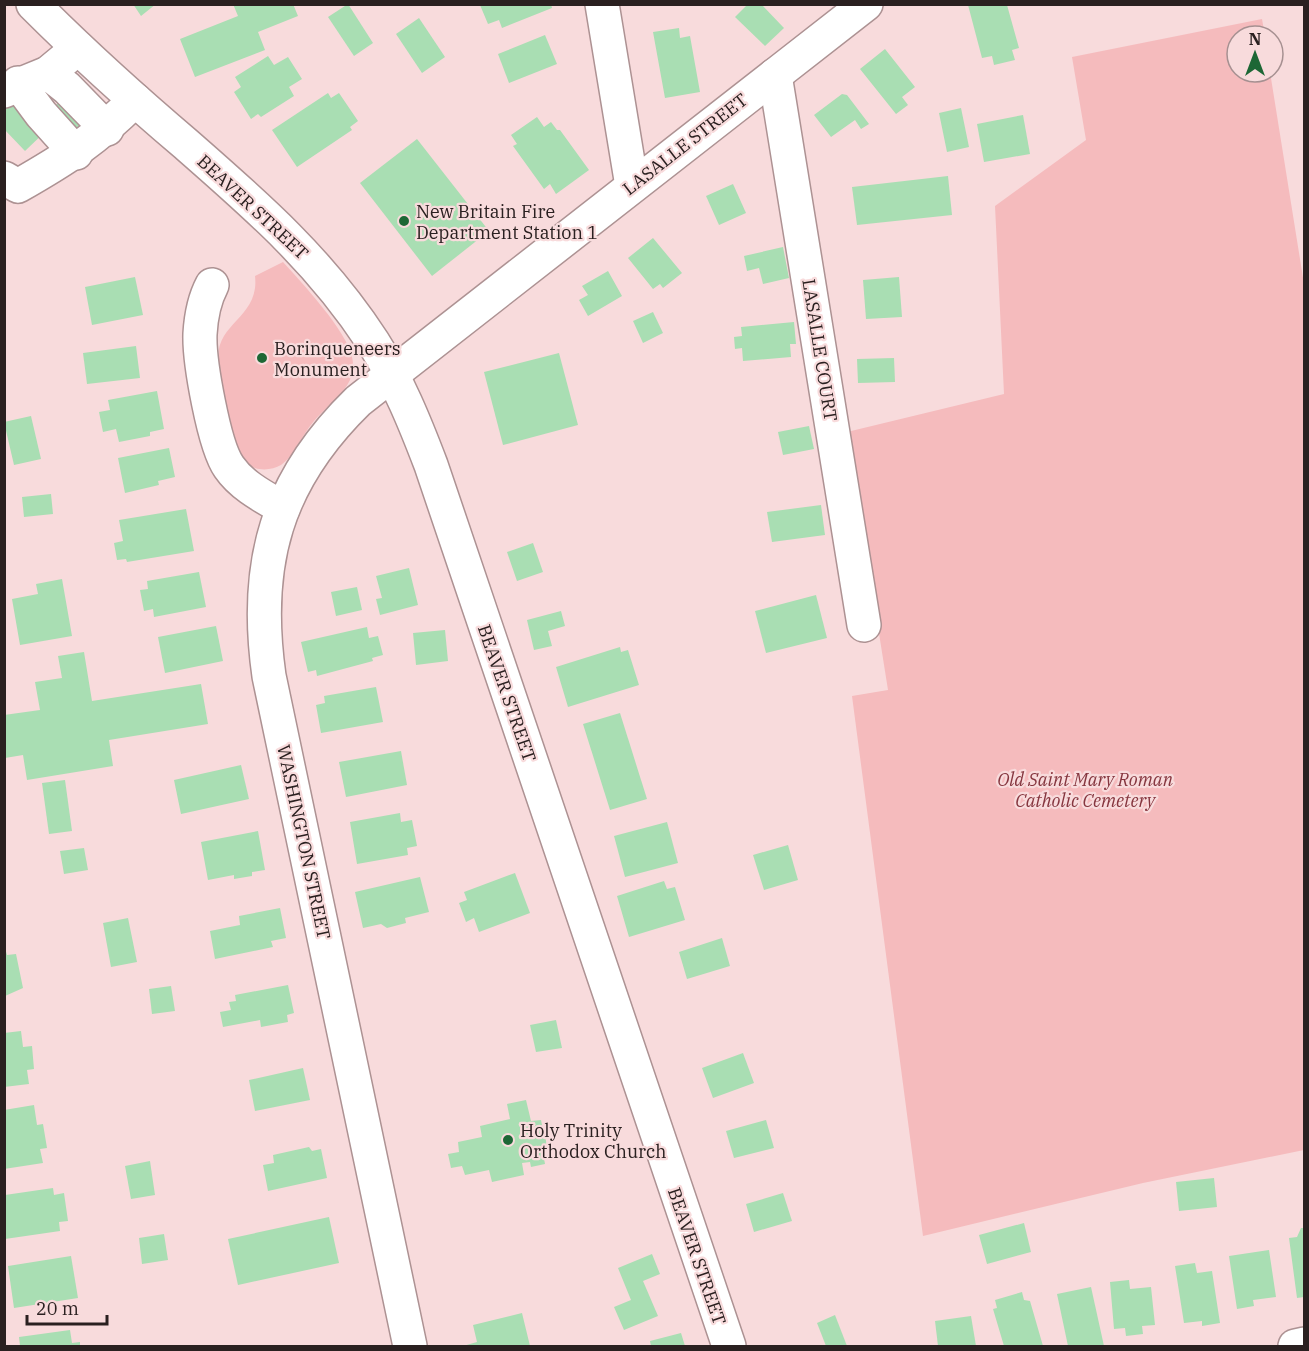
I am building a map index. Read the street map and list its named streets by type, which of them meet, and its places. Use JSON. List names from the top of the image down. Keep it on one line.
{"streets":{"street":["LASALLE STREET","BEAVER STREET","LASALLE COURT","WASHINGTON STREET"]},"crossings":[["LASALLE STREET","BEAVER STREET"],["LASALLE STREET","LASALLE COURT"],["LASALLE STREET","WASHINGTON STREET"],["BEAVER STREET","WASHINGTON STREET"]],"parks":["Old Saint Mary Roman Catholic Cemetery"],"places":["New Britain Fire Department Station 1","Borinqueneers Monument","Holy Trinity Orthodox Church"],"scale_bar":"20 m","north":"top"}
